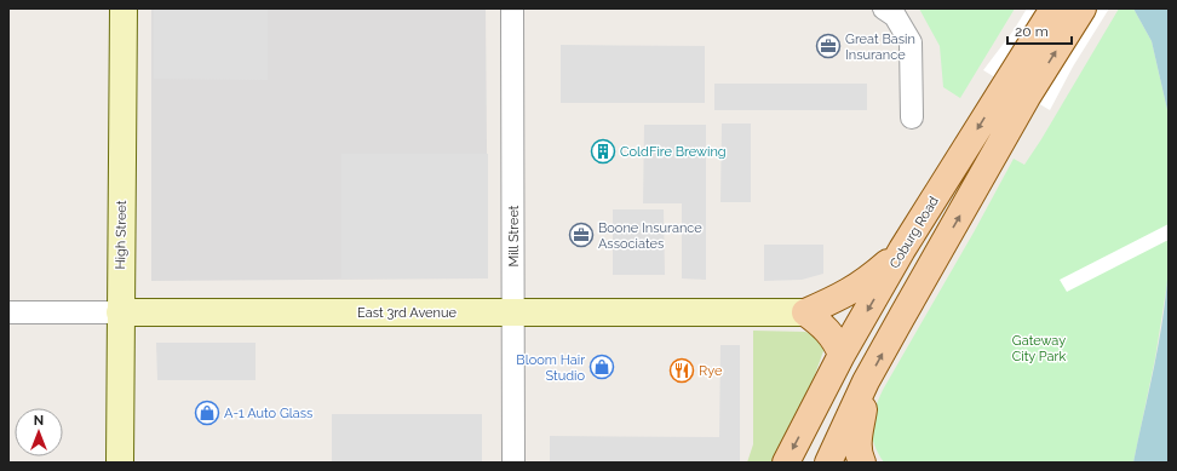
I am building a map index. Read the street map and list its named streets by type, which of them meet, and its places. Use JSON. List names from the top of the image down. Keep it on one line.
{"streets":{"main road":["Coburg Road"],"street":["High Street","Mill Street","East 3rd Avenue"]},"crossings":[["High Street","East 3rd Avenue"],["Mill Street","East 3rd Avenue"]],"parks":["Gateway City Park"],"places":{"office":["Great Basin Insurance","Boone Insurance Associates"],"building":["ColdFire Brewing"],"shop":["Bloom Hair Studio","A-1 Auto Glass"],"restaurant":["Rye"]},"scale_bar":"20 m","north":"top"}
